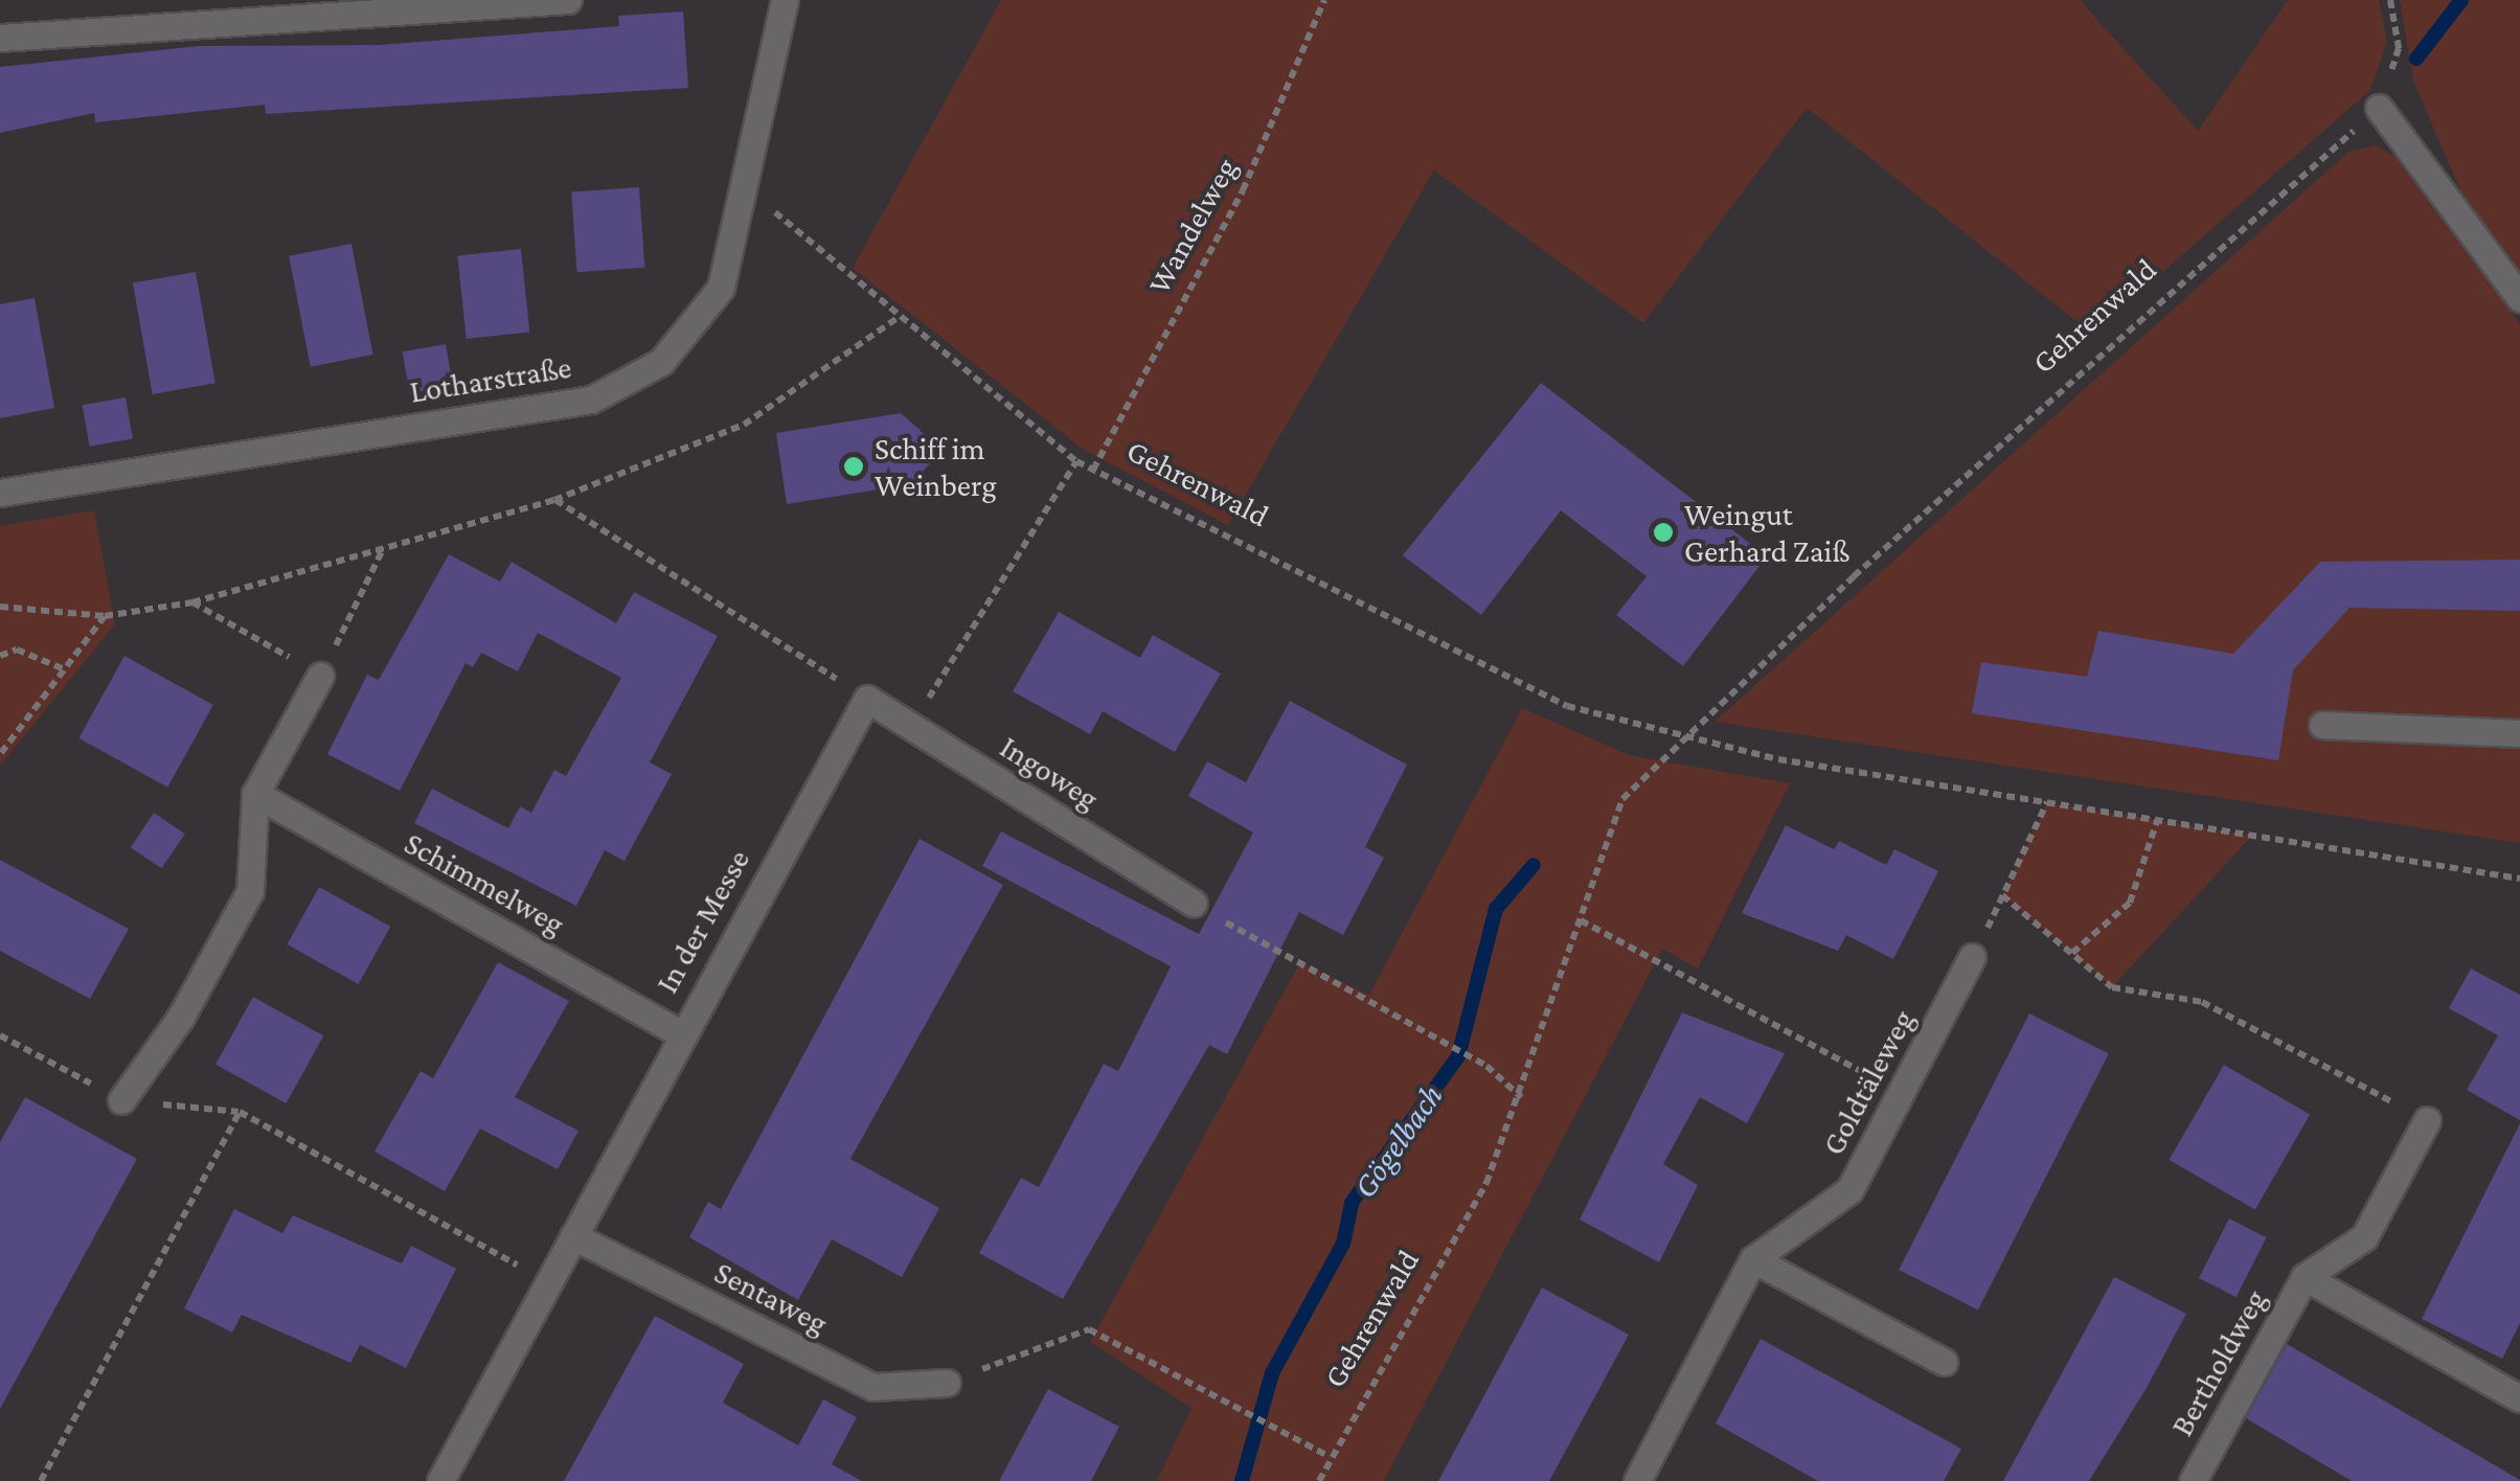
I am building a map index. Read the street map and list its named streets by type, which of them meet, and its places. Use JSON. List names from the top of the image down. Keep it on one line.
{"streets":{"street":["Lotharstraße","Ingoweg","Schimmelweg","In der Messe","Goldtäleweg","Sentaweg","Bertholdweg"],"path":["Wandelweg","Gehrenwald"]},"crossings":[["Wandelweg","Gehrenwald"],["Gehrenwald","Lotharstraße"],["Ingoweg","In der Messe"],["Schimmelweg","In der Messe"],["In der Messe","Sentaweg"]],"water":["Gögelbach"],"places":["Schiff im Weinberg","Weingut Gerhard Zaiß"]}
